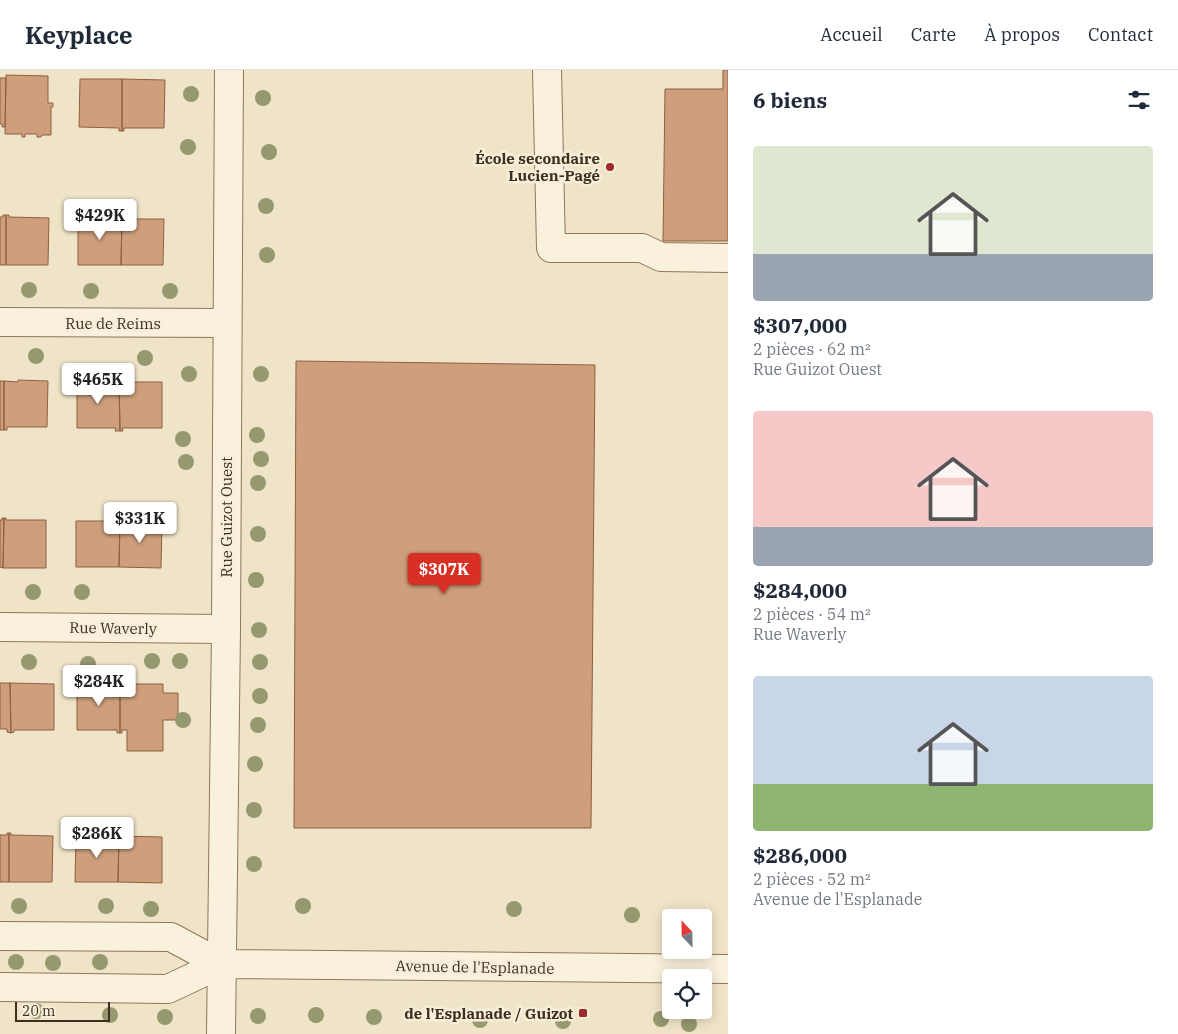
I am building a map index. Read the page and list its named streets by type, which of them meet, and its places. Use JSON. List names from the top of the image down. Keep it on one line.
{"streets":{"street":["Rue de Reims","Rue Guizot Ouest","Rue Waverly","Avenue de l'Esplanade"]},"crossings":[["Rue de Reims","Rue Guizot Ouest"],["Rue Guizot Ouest","Rue Waverly"],["Rue Guizot Ouest","Avenue de l'Esplanade"]],"places":{"other":["École secondaire Lucien-Pagé"],"transit":["de l'Esplanade / Guizot"]},"scale_bar":"20 m","north":"top","page":{"header":"Keyplace","nav":["Accueil","Carte","À propos","Contact"],"heading":"6 biens","list":[{"name":"$307,000","note":"2 pièces · 62 m² · Rue Guizot Ouest"},{"name":"$284,000","note":"2 pièces · 54 m² · Rue Waverly"},{"name":"$286,000","note":"2 pièces · 52 m² · Avenue de l'Esplanade"}],"price":["$429K","$465K","$331K","$307K","$284K","$286K"],"scale":"20 m"}}
